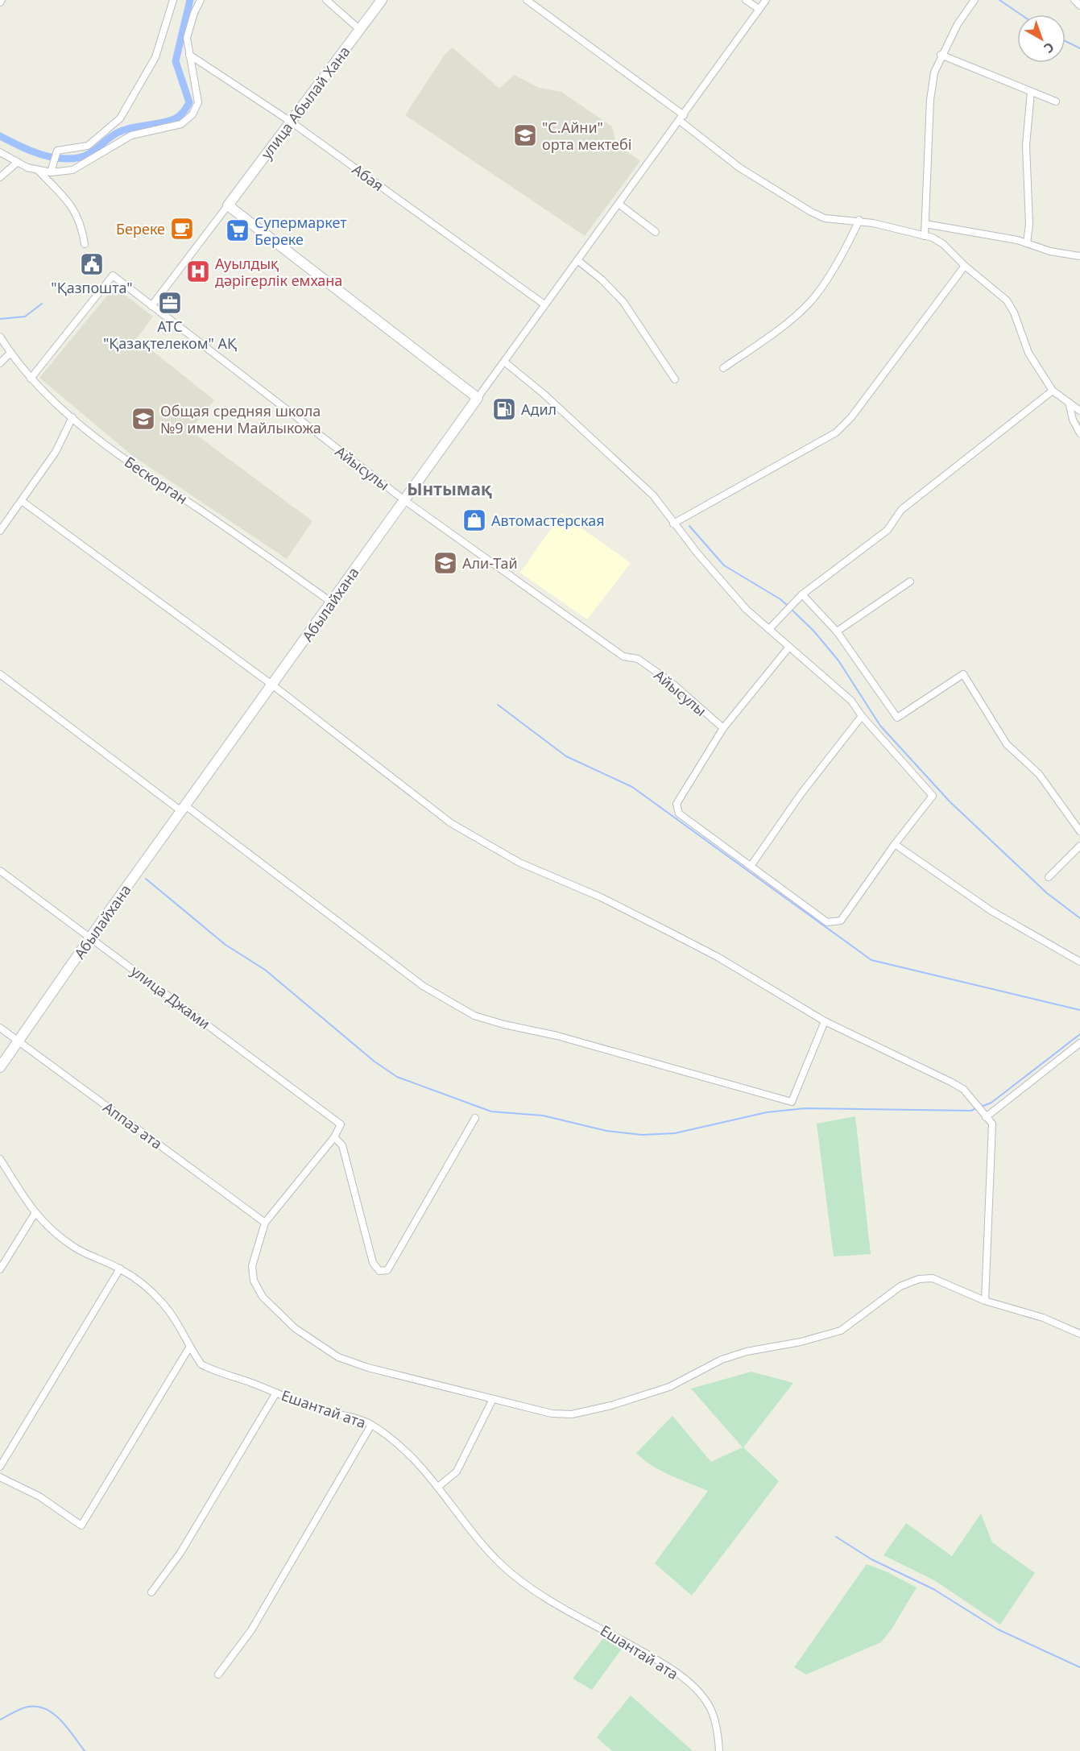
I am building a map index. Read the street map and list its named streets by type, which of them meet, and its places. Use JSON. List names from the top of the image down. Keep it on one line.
{"streets":{"main road":["улица Абылай Хана","Абылайхана"],"street":["Абая","Айысулы","Бескорган","улица Джами","Аппаз ата","Ешантай ата"]},"crossings":[["улица Абылай Хана","Абая"],["Айысулы","Бескорган"],["Айысулы","Абылайхана"],["Бескорган","Абылайхана"],["Абылайхана","улица Джами"],["Абылайхана","Аппаз ата"]],"districts":["Ынтымақ"],"places":{"school or university":["\"С.Айни\" орта мектебі","Общая средняя школа №9 имени Майлыкожа","Али-Тай"],"cafe":["Береке"],"supermarket":["Супермаркет Береке"],"public building":["\"Қазпошта\""],"hospital":["Ауылдық дәрігерлік емхана"],"office":["АТС \"Қазақтелеком\" АҚ"],"fuel station":["Адил"],"shop":["Автомастерская"]},"north":"bottom right"}
